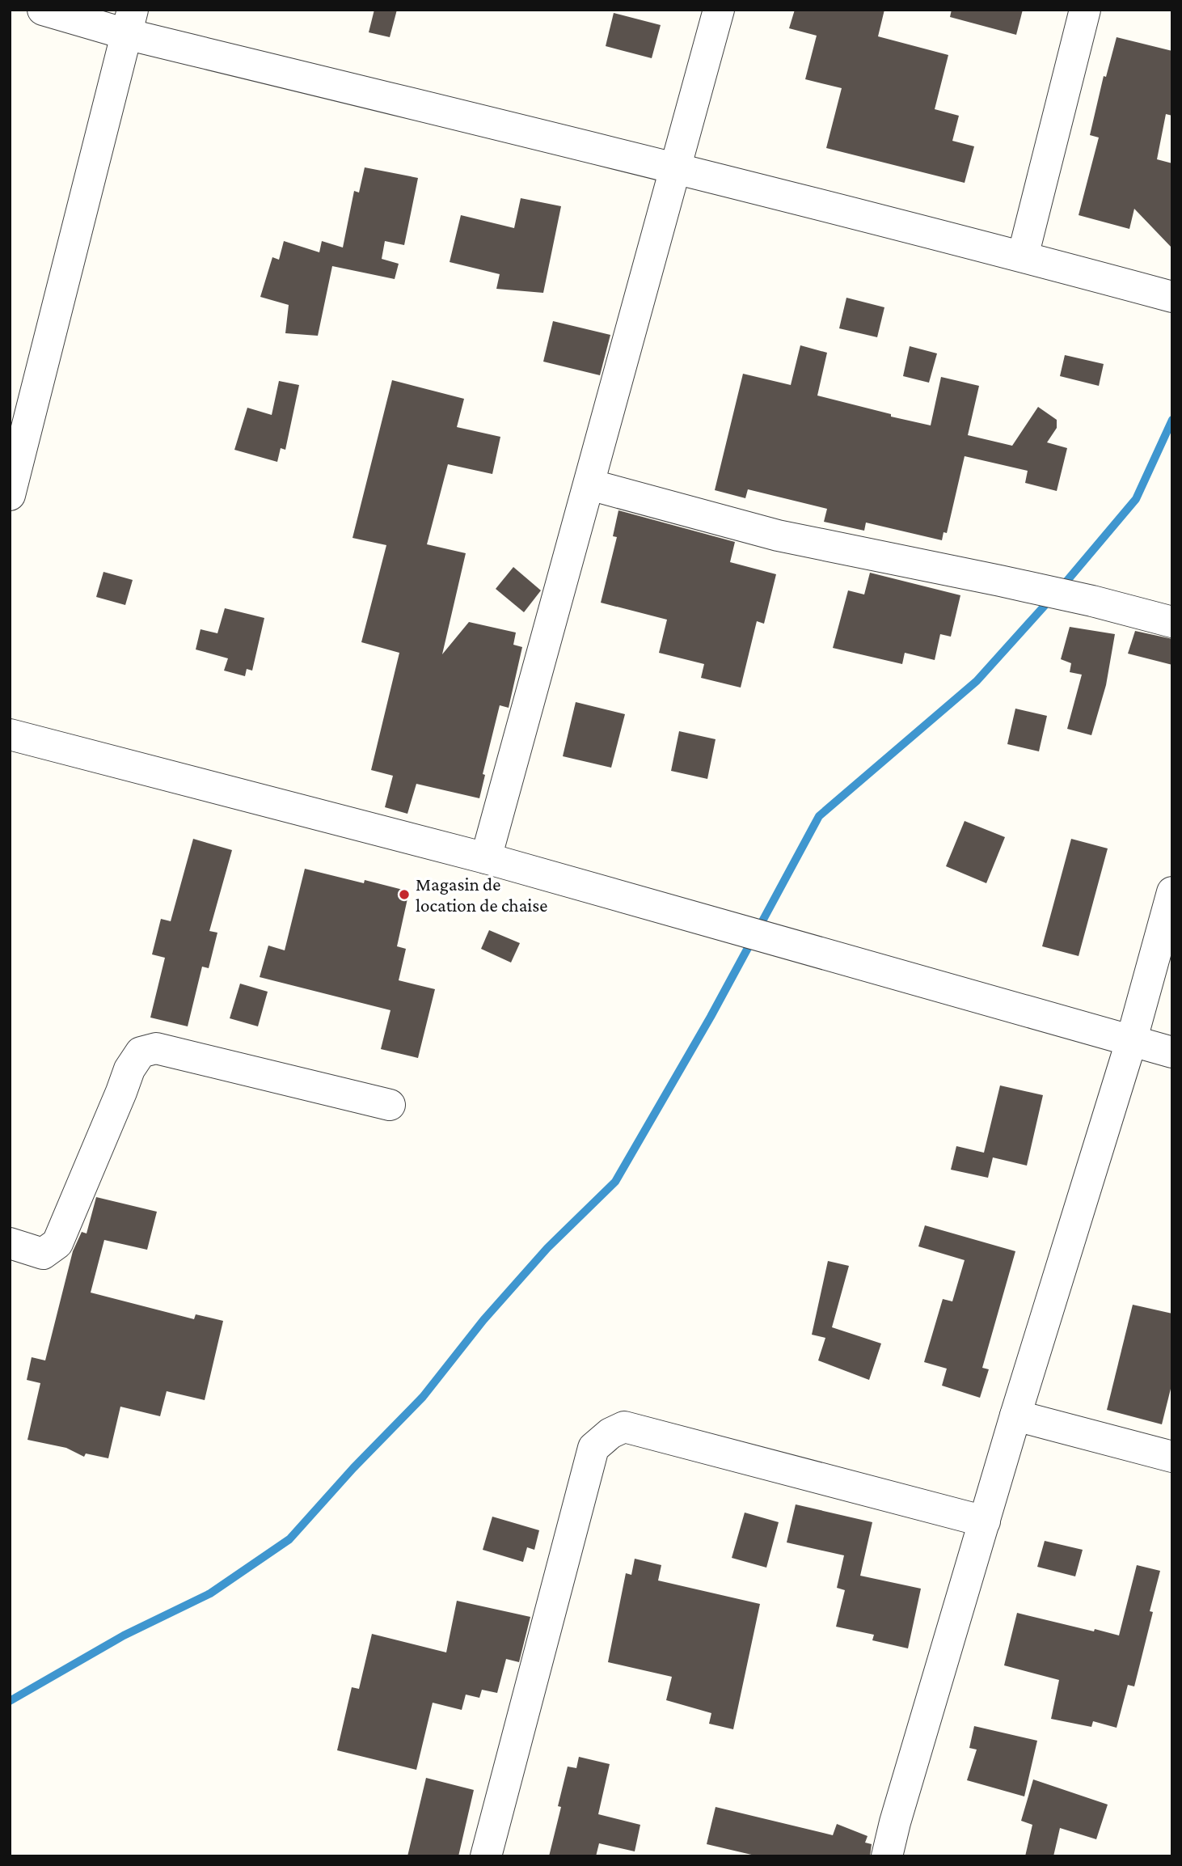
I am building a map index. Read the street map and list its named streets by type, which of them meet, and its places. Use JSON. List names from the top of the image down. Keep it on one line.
{"places":["Magasin de location de chaise"]}
